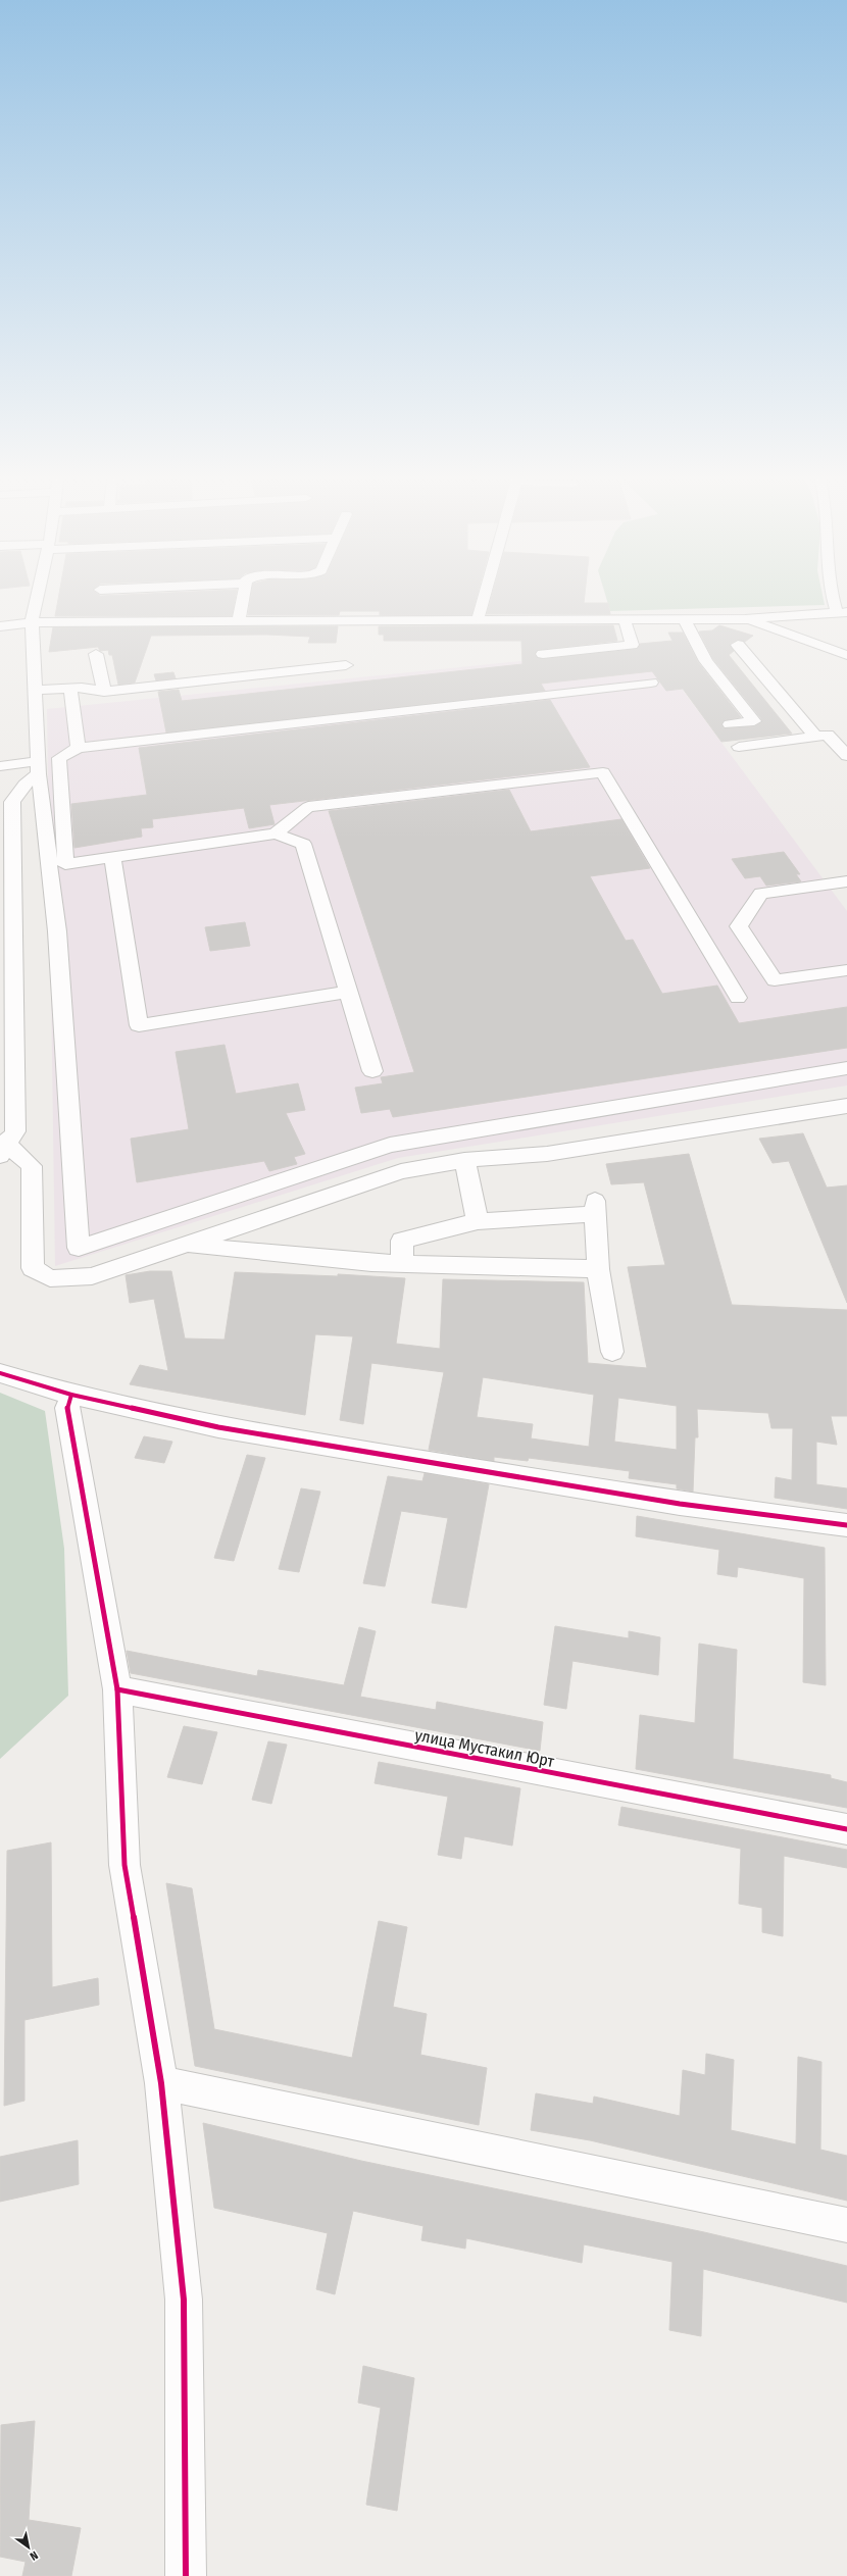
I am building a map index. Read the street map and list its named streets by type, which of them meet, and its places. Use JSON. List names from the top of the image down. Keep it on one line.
{"streets":{"street":["улица Мустакил Юрт"]},"north":"bottom right"}
